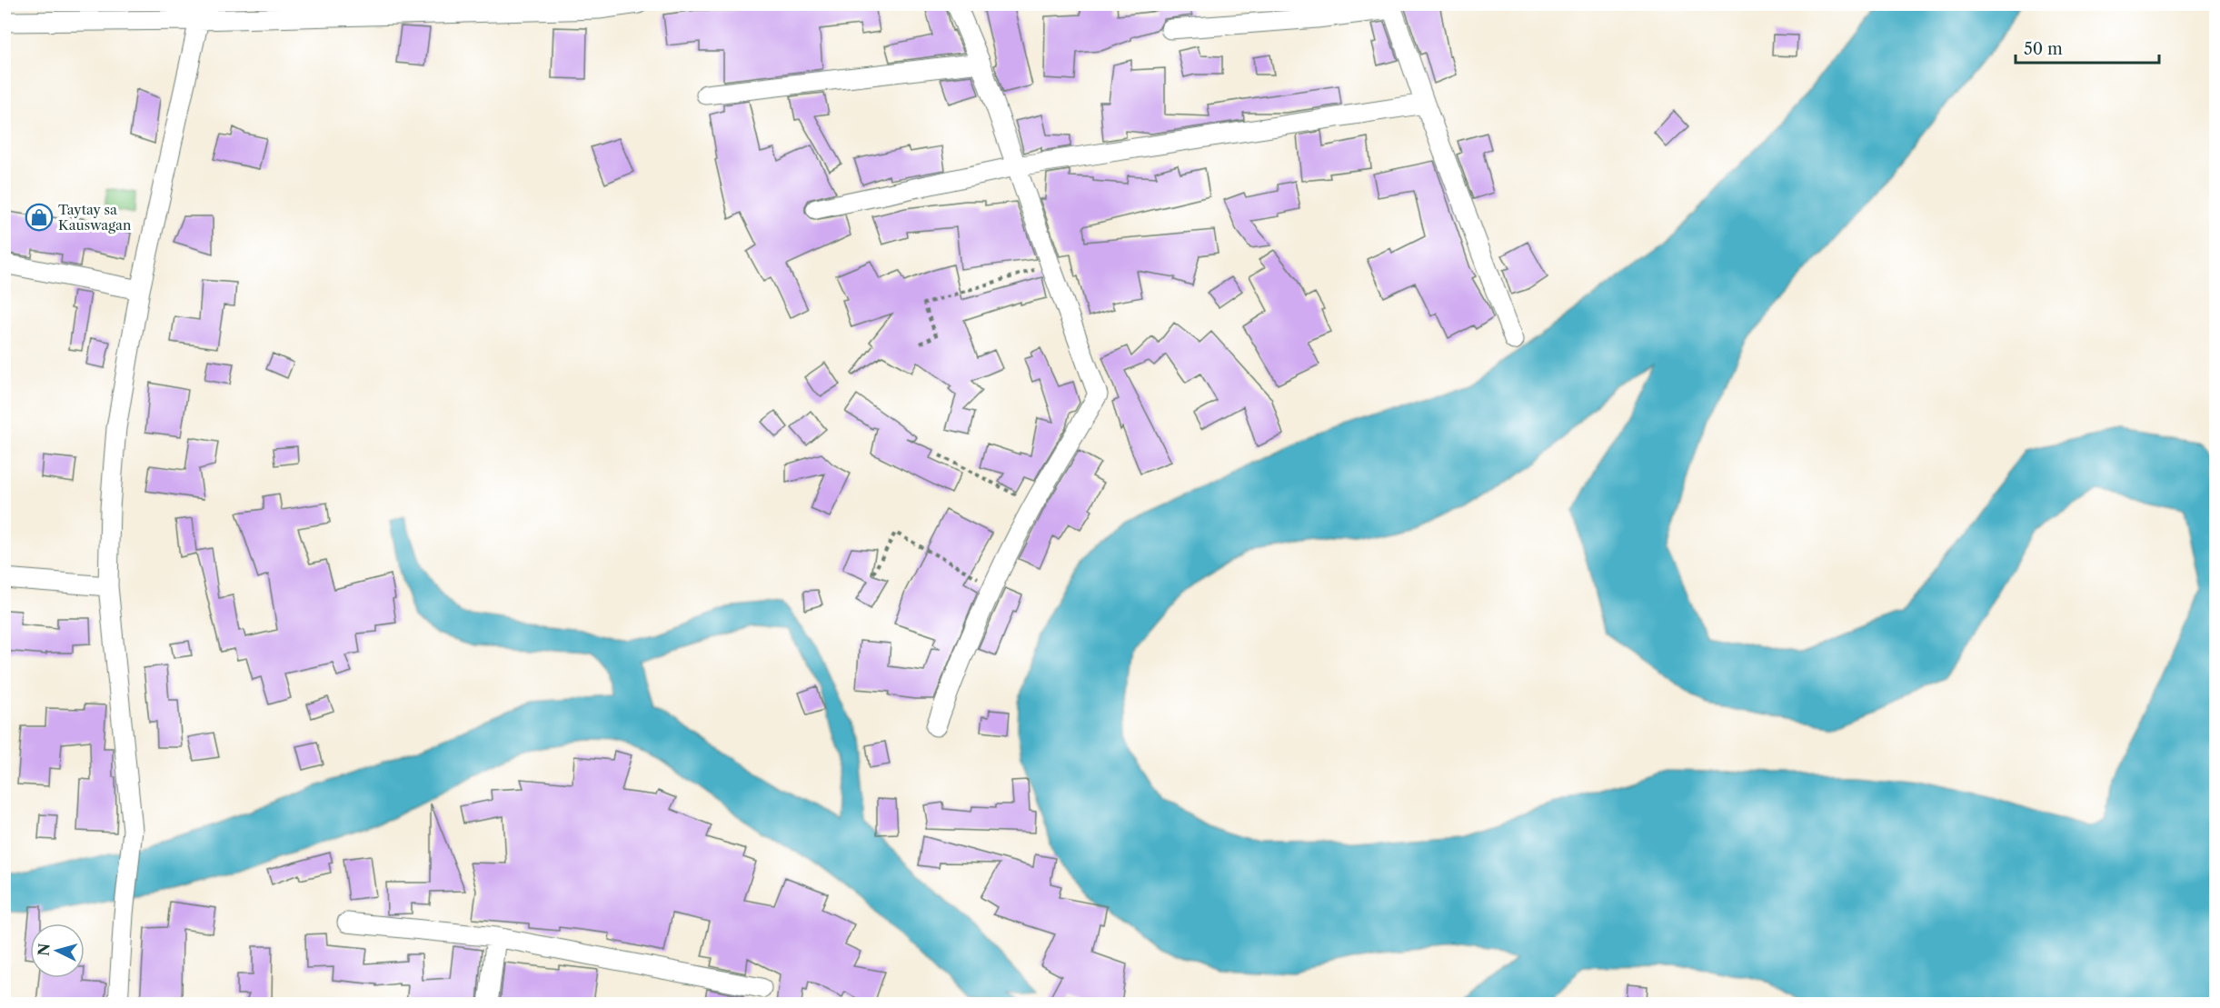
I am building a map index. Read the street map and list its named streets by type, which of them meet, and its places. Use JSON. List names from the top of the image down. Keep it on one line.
{"places":{"shop":["Taytay sa Kauswagan"]},"scale_bar":"50 m","north":"left"}
